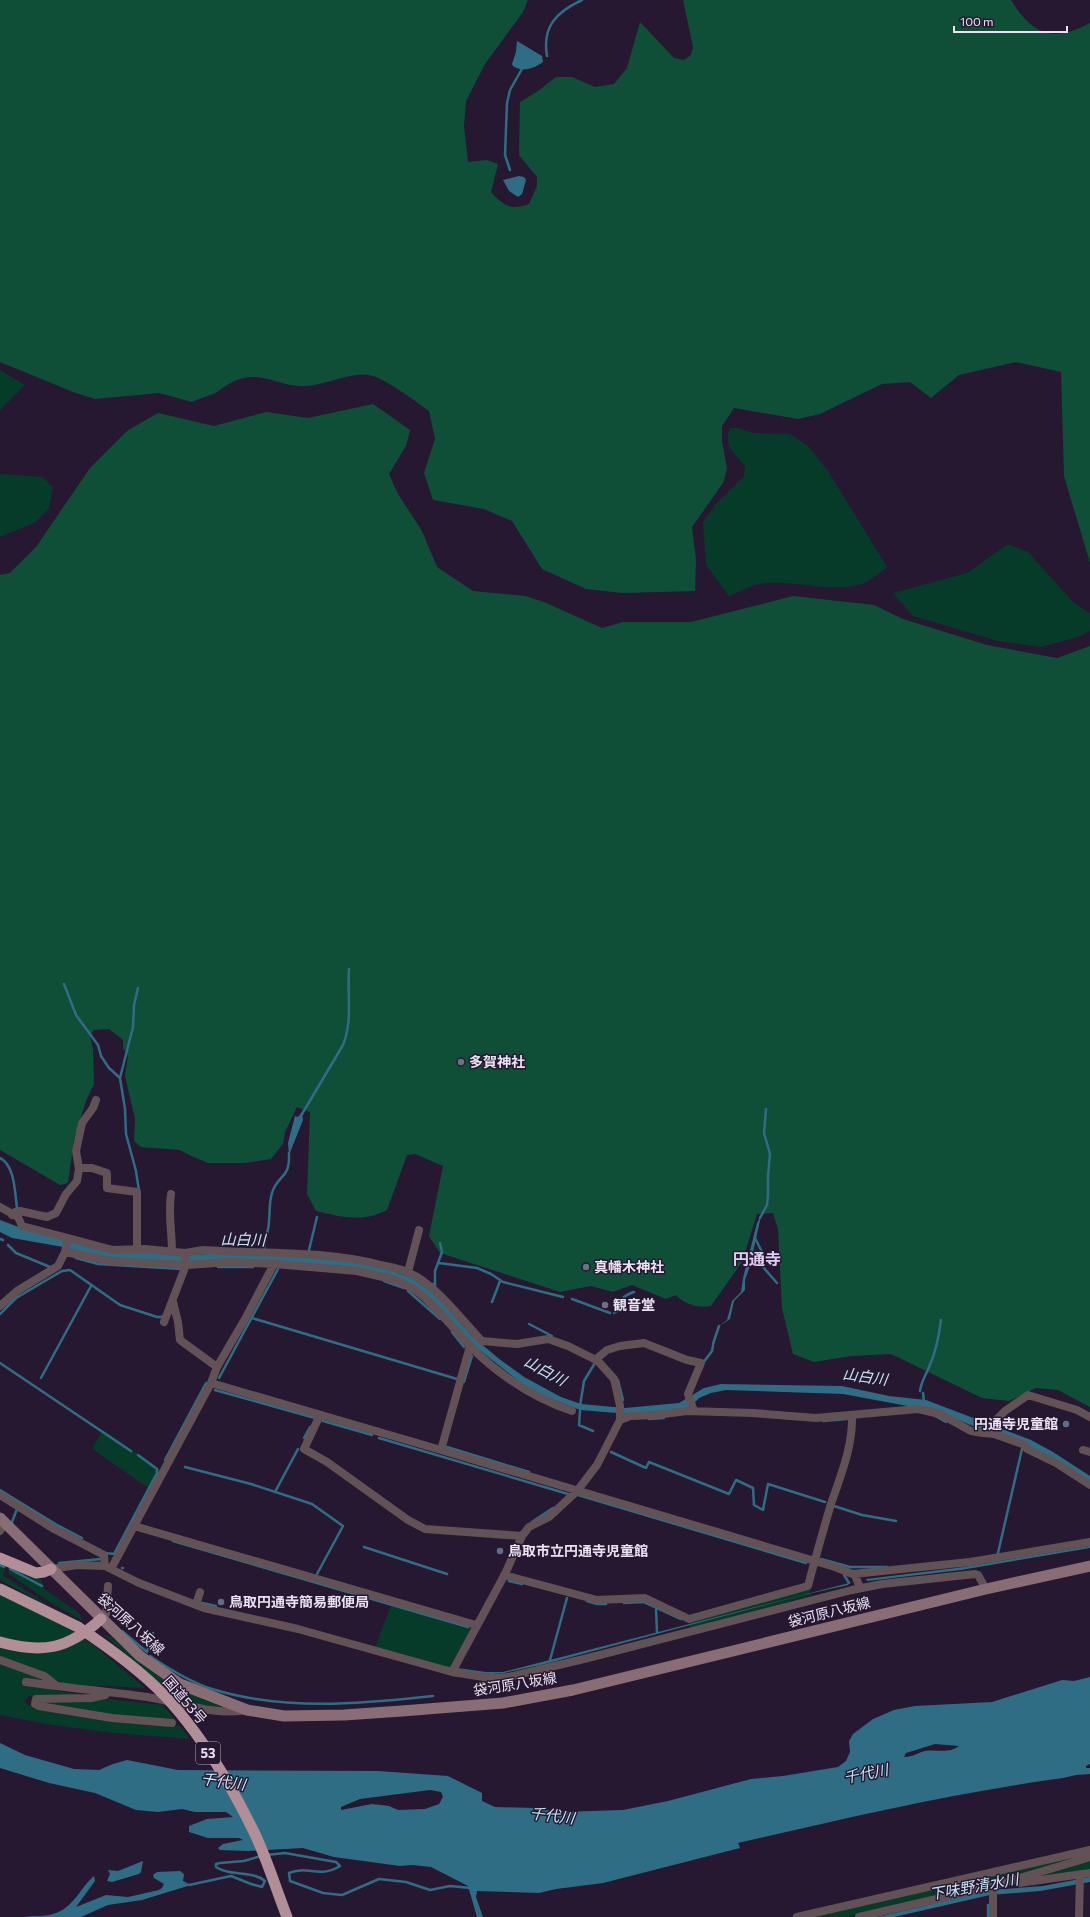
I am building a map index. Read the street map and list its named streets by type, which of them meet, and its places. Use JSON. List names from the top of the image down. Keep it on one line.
{"streets":{"highway":["国道53号","53"],"main road":["袋河原八坂線"]},"districts":["円通寺"],"water":["山白川","千代川","下味野清水川"],"places":["多賀神社","真幡木神社","観音堂","円通寺児童館","鳥取市立円通寺児童館","鳥取円通寺簡易郵便局"],"scale_bar":"100 m"}
